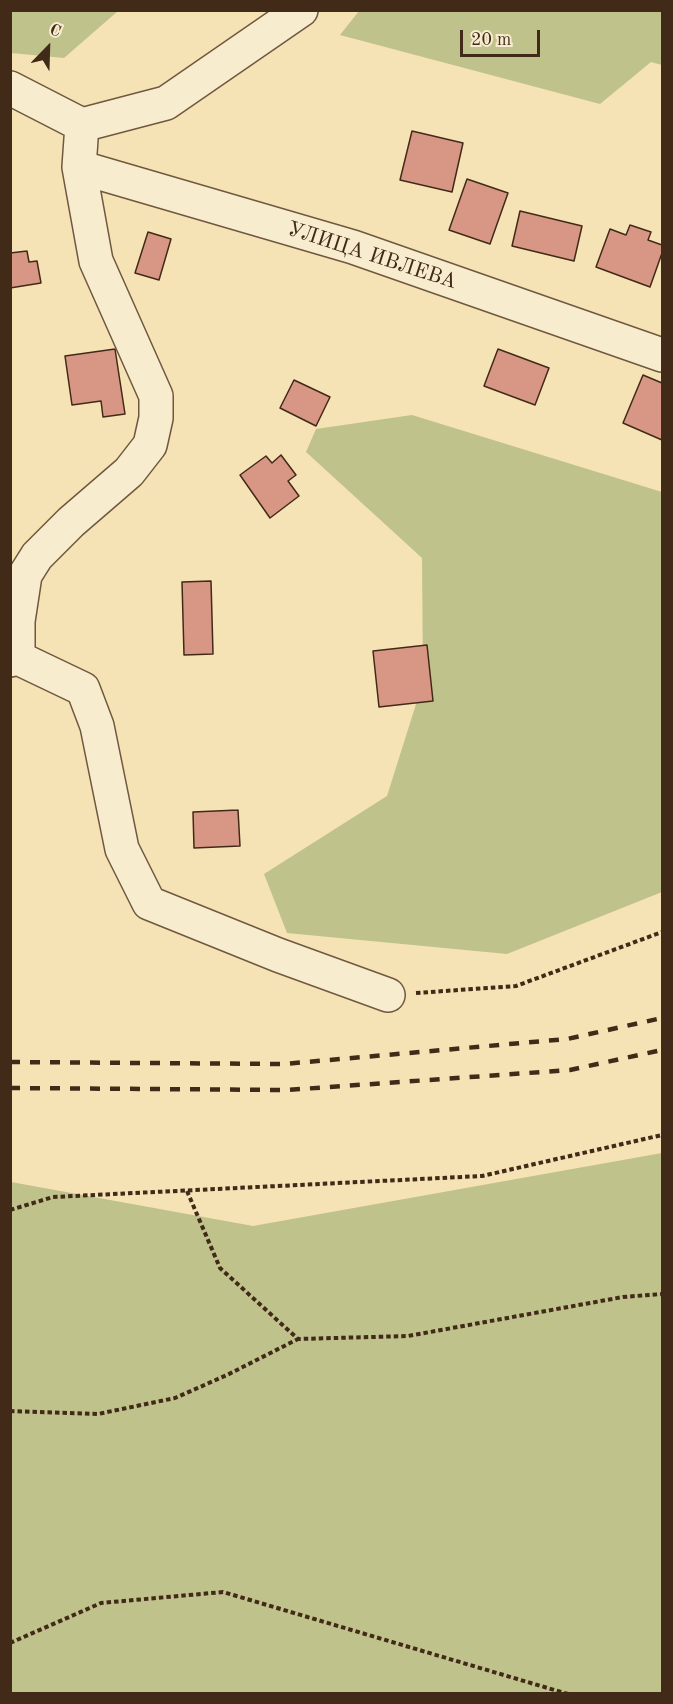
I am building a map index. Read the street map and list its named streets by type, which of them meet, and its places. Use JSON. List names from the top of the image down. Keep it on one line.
{"streets":{"street":["УЛИЦА ИВЛЕВА"]},"scale_bar":"20 m","north":"top right"}
